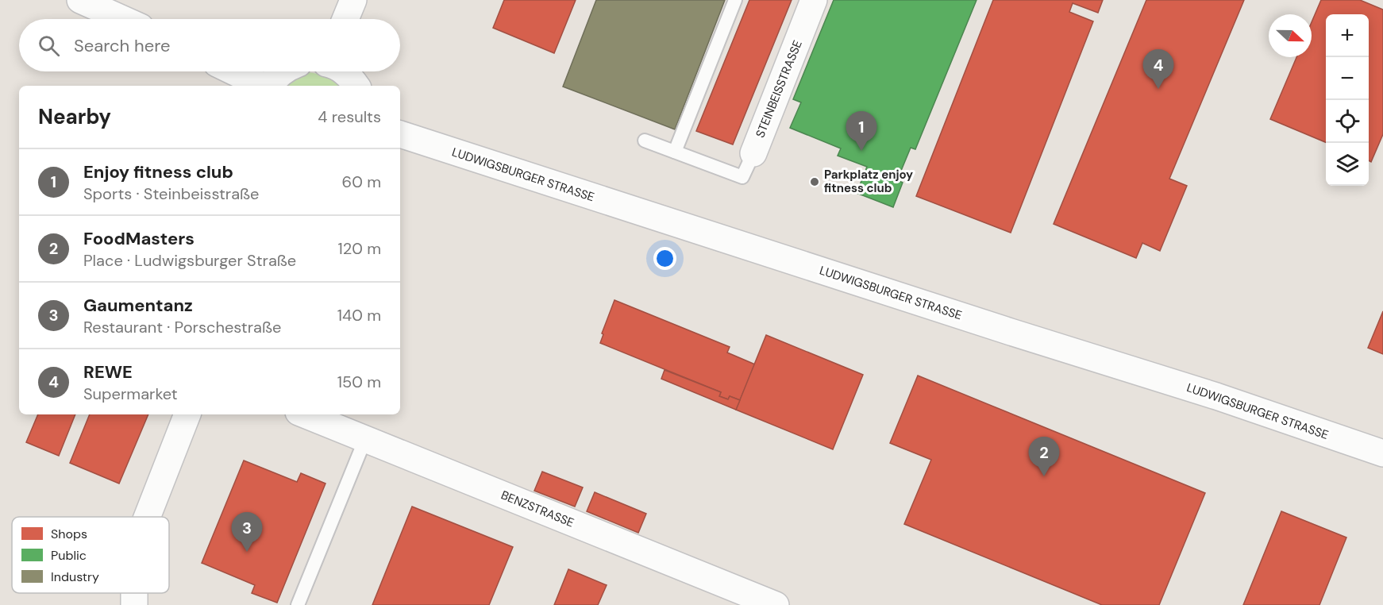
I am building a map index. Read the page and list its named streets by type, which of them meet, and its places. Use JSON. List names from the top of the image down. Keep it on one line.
{"streets":{"main road":["STEINBEISSTRASSE","LUDWIGSBURGER STRASSE","BENZSTRASSE"]},"places":["Parkplatz enjoy fitness club"],"legend":["Shops","Public","Industry"],"north":"right","page":{"map_buttons":["+","−"],"search":"Search here","pins":["4","1","2","3"],"heading":["Nearby","4 results"],"list":[{"mark":"1","name":"Enjoy fitness club","note":"Sports · Steinbeisstraße","value":"60 m"},{"mark":"2","name":"FoodMasters","note":"Place · Ludwigsburger Straße","value":"120 m"},{"mark":"3","name":"Gaumentanz","note":"Restaurant · Porschestraße","value":"140 m"},{"mark":"4","name":"REWE","note":"Supermarket","value":"150 m"}]}}
